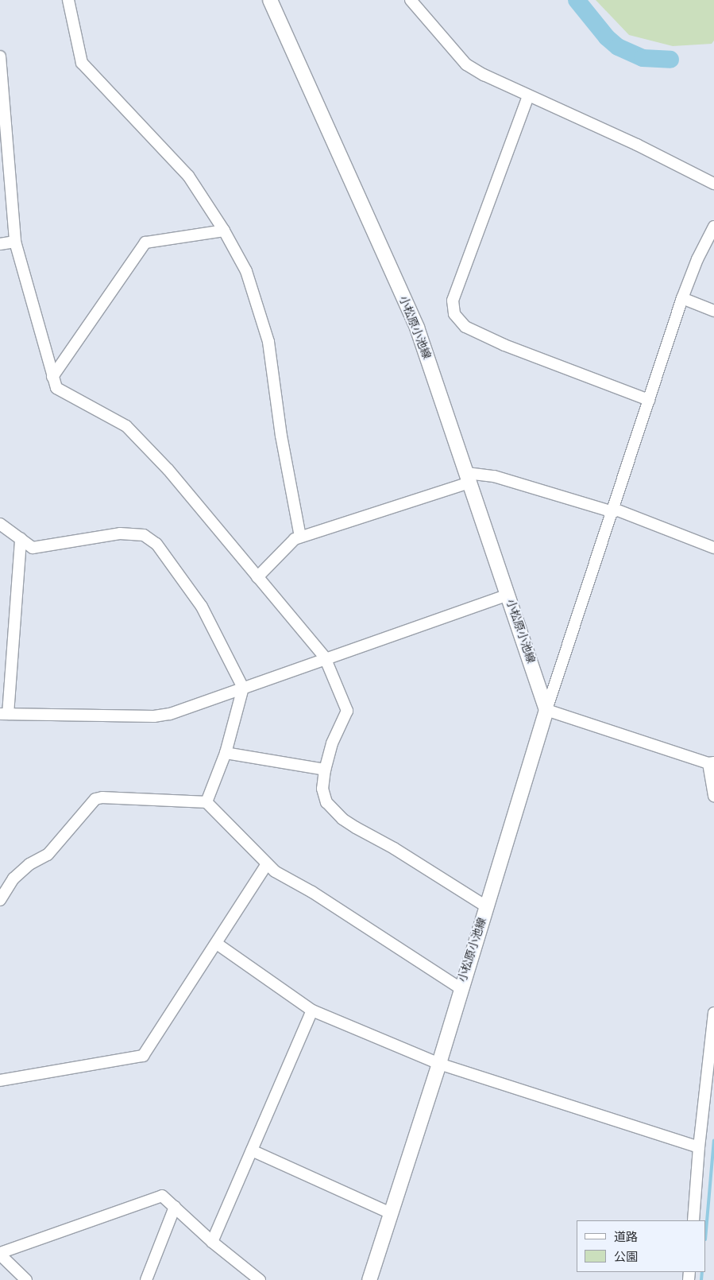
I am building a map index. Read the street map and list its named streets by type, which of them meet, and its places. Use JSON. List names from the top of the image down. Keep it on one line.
{"streets":{"main road":["小松原小池線"]},"legend":["道路","公園"]}
